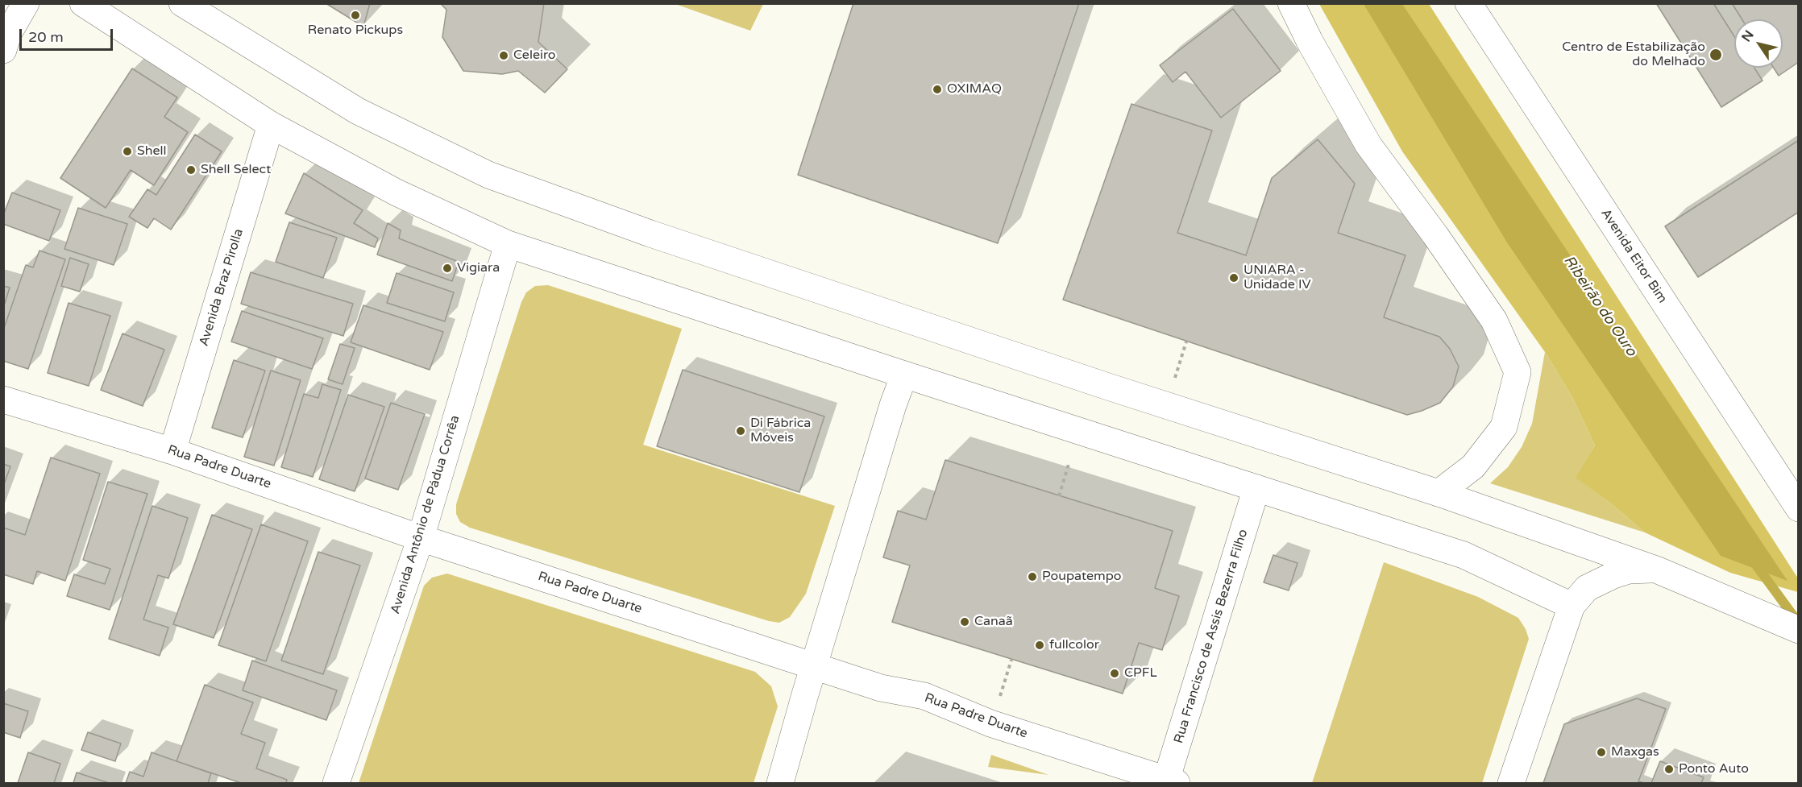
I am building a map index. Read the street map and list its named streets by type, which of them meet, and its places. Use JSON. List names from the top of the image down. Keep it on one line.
{"streets":{"street":["Avenida Eitor Bim","Avenida Braz Pirolla","Rua Padre Duarte","Avenida Antônio de Pádua Corrêa","Rua Francisco de Assis Bezerra Filho"]},"crossings":[["Avenida Braz Pirolla","Rua Padre Duarte"],["Rua Padre Duarte","Avenida Antônio de Pádua Corrêa"],["Rua Padre Duarte","Rua Francisco de Assis Bezerra Filho"]],"water":["Ribeirão do Ouro"],"places":["Renato Pickups","Centro de Estabilização do Melhado","Celeiro","OXIMAQ","Shell","Shell Select","Vigiara","UNIARA - Unidade IV","Di Fábrica Móveis","Poupatempo","Canaã","fullcolor","CPFL","Maxgas","Ponto Auto"],"scale_bar":"20 m","north":"top left"}
